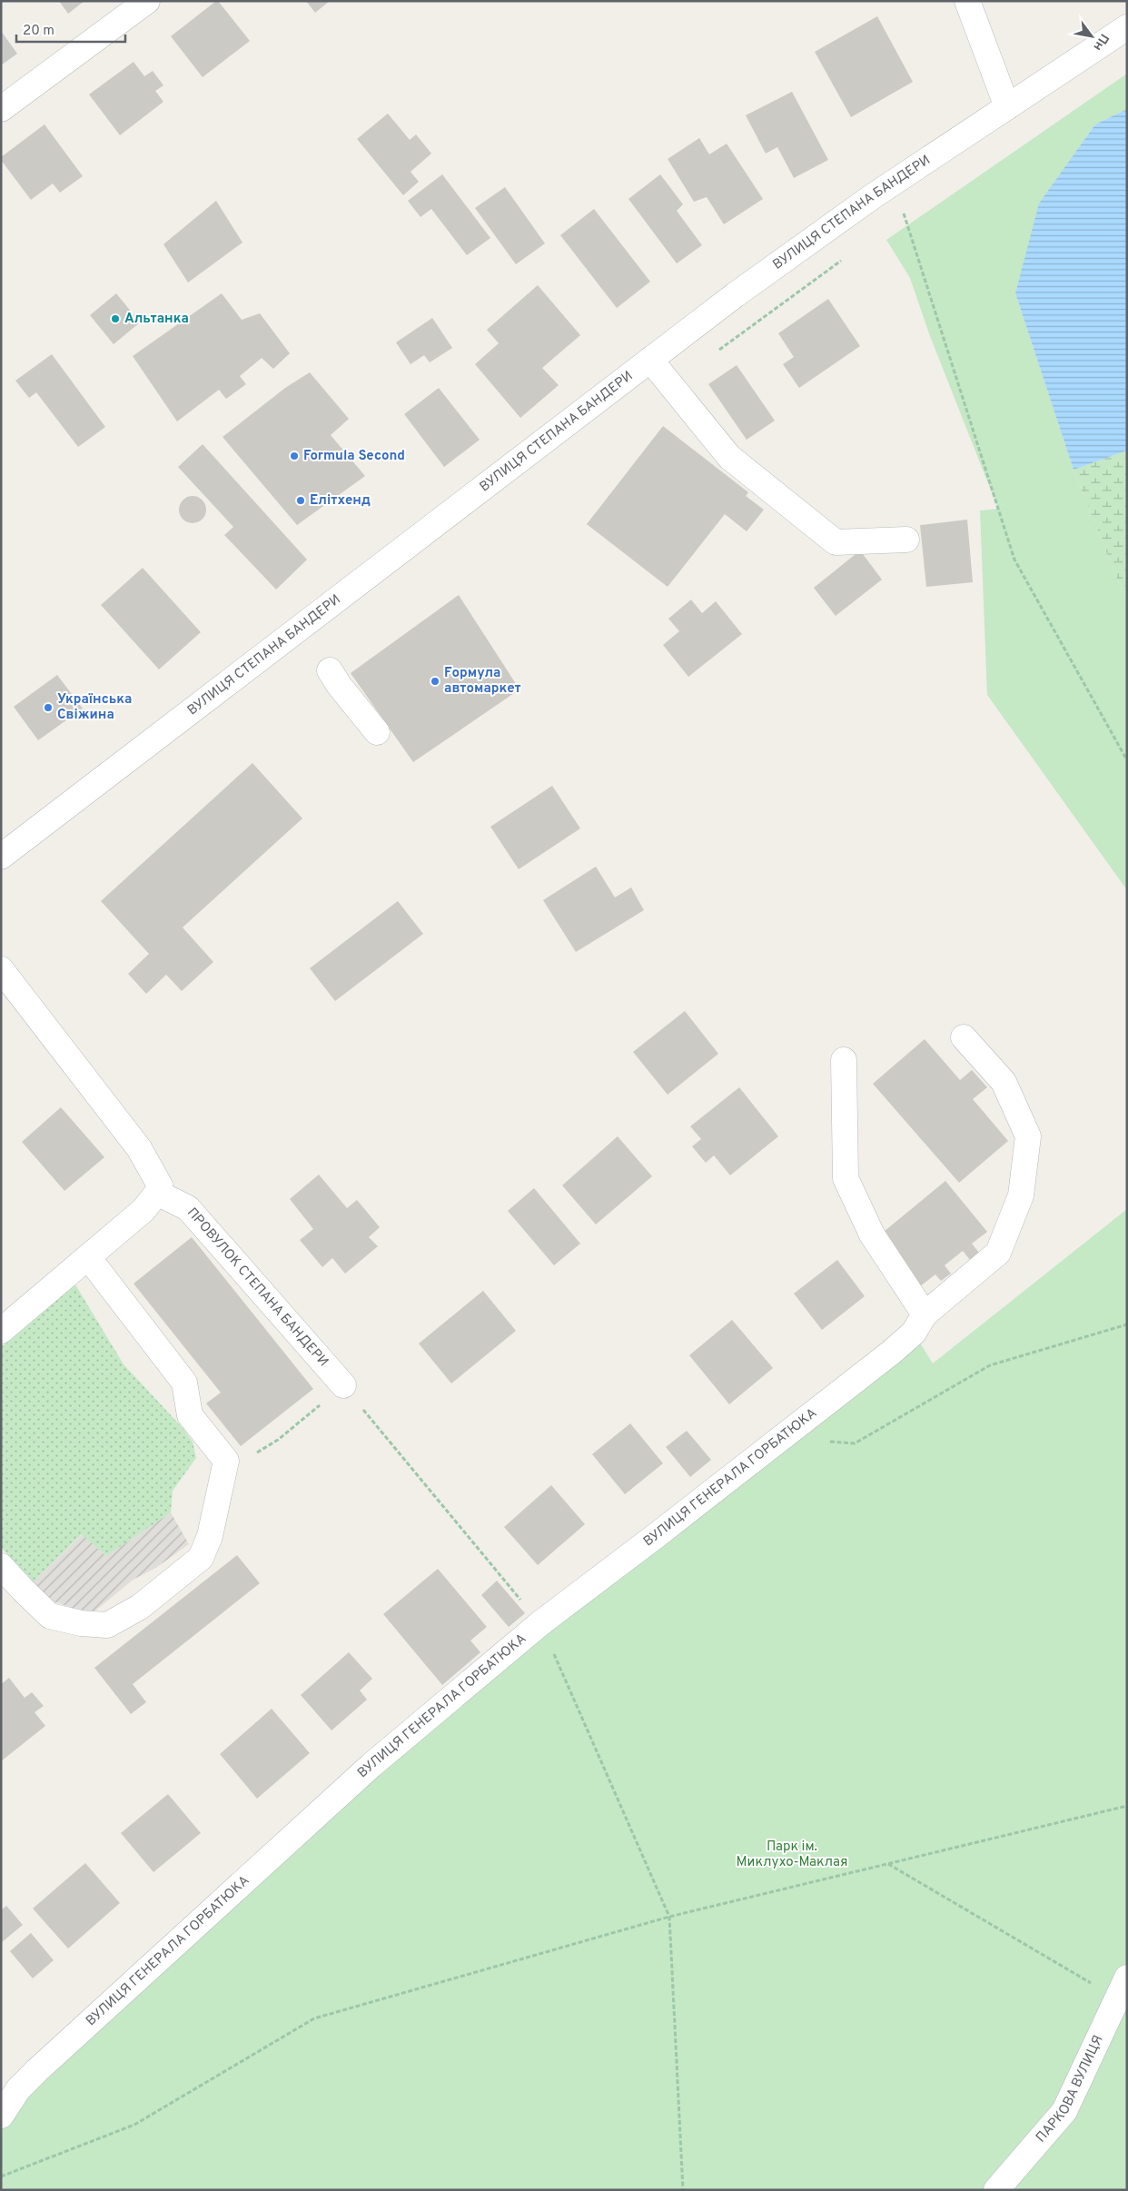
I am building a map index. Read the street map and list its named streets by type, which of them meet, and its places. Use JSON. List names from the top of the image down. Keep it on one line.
{"streets":{"street":["ВУЛИЦЯ СТЕПАНА БАНДЕРИ","ПРОВУЛОК СТЕПАНА БАНДЕРИ","ВУЛИЦЯ ГЕНЕРАЛА ГОРБАТЮКА","ПАРКОВА ВУЛИЦЯ"]},"parks":["Парк ім. Миклухо-Маклая"],"places":["Альтанка","Formula Second","Елітхенд","Fормула автомаркет","Українська Свіжина"],"scale_bar":"20 m","north":"bottom right"}
